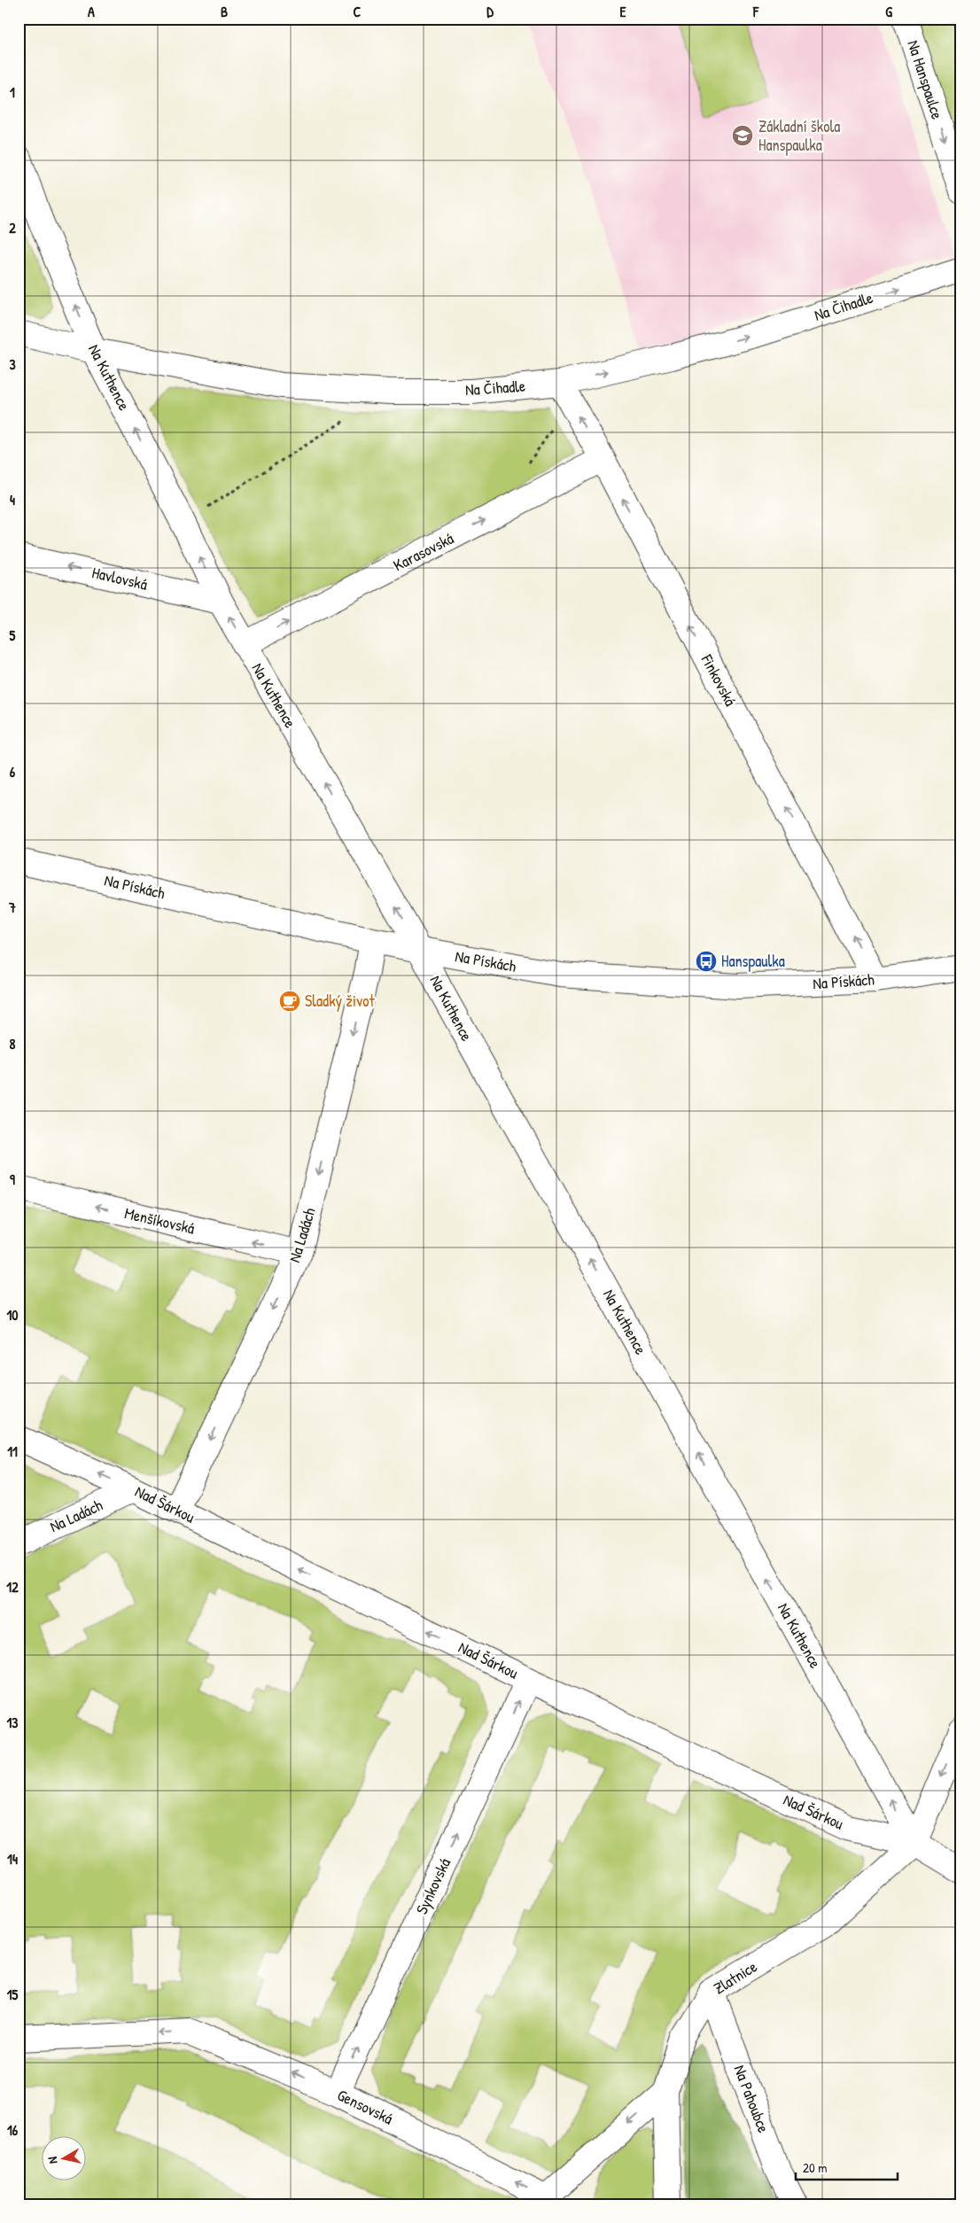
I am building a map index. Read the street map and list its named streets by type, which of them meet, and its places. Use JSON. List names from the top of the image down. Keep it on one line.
{"streets":{"street":["Na Hanspaulce","Na Čihadle","Na Kuthence","Karasovská","Havlovská","Finkovská","Na Pískách","Menšíkovská","Na Ladách","Nad Šárkou","Synkovská","Zlatnice","Na Pahoubce","Gensovská"]},"crossings":[["Na Čihadle","Na Kuthence"],["Na Čihadle","Finkovská"],["Na Kuthence","Karasovská"],["Na Kuthence","Havlovská"],["Na Kuthence","Na Pískách"],["Na Kuthence","Nad Šárkou"],["Na Kuthence","Zlatnice"],["Karasovská","Finkovská"],["Finkovská","Na Pískách"],["Na Pískách","Na Ladách"],["Menšíkovská","Na Ladách"],["Na Ladách","Nad Šárkou"],["Nad Šárkou","Synkovská"],["Nad Šárkou","Zlatnice"],["Synkovská","Gensovská"],["Zlatnice","Na Pahoubce"],["Zlatnice","Gensovská"]],"one_way":["Na Hanspaulce","Na Čihadle","Na Kuthence","Karasovská","Havlovská","Finkovská","Menšíkovská","Na Ladách","Nad Šárkou","Synkovská","Gensovská"],"places":{"school or university":["Základní škola Hanspaulka"],"bus stop":["Hanspaulka"],"cafe":["Sladký život"]},"scale_bar":"20 m","north":"left","grid":{"columns":["A","B","C","D","E","F","G"],"rows":["1","2","3","4","5","6","7","8","9","10","11","12","13","14","15","16"]}}
